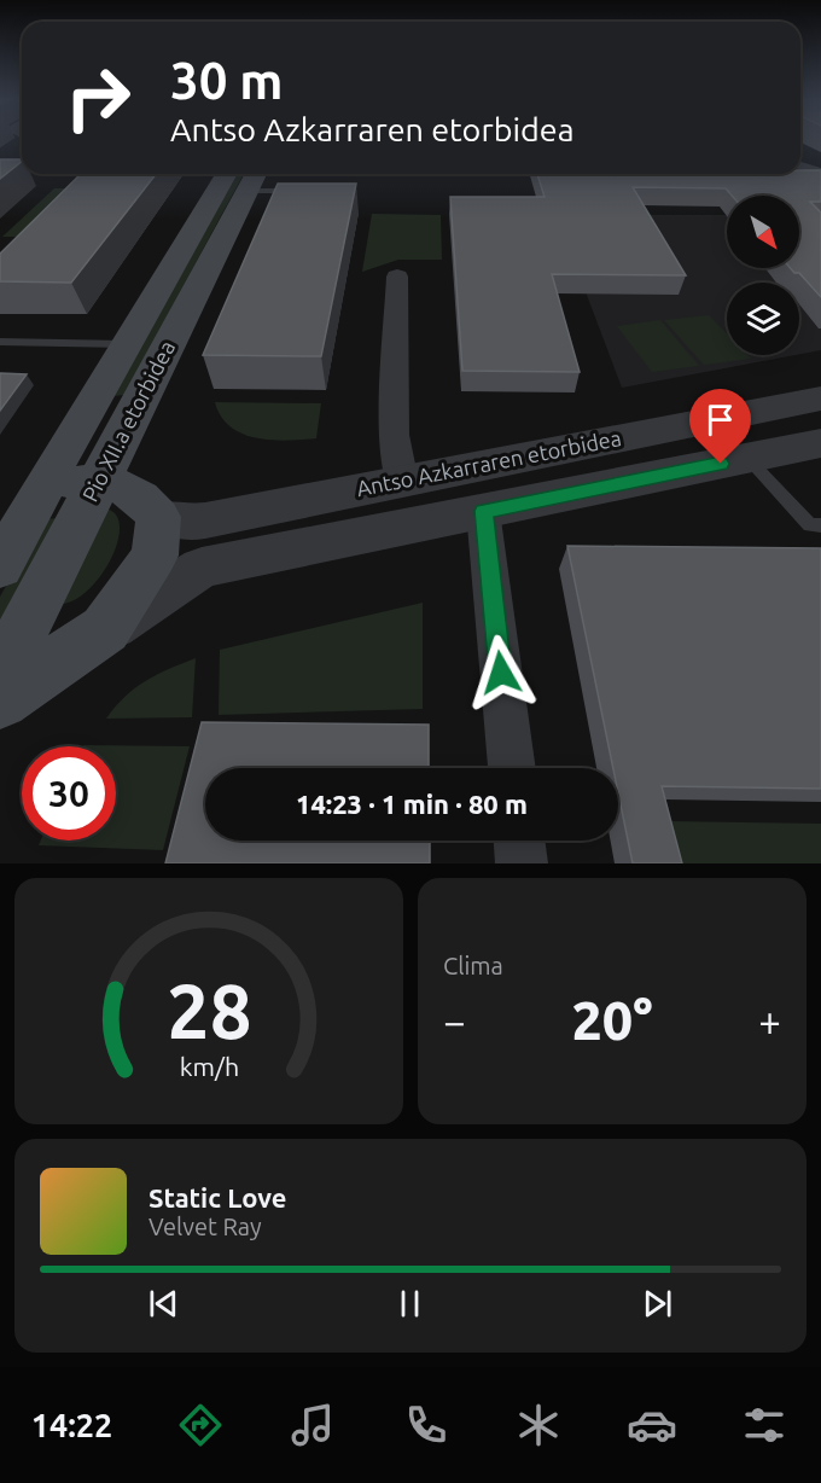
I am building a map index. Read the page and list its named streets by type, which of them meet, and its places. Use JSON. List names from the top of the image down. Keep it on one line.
{"streets":{"main road":["Pio XII.a etorbidea","Antso Azkarraren etorbidea"]},"north":"bottom right","page":{"turn":["30 m","Antso Azkarraren etorbidea"],"limit":"30","trip":"14:23 · 1 min · 80 m","tile":"Clima","heat":["−","20°","+"],"song":["Static Love","Velvet Ray"],"tabs":"14:22","gauge":["28","km/h"]}}
